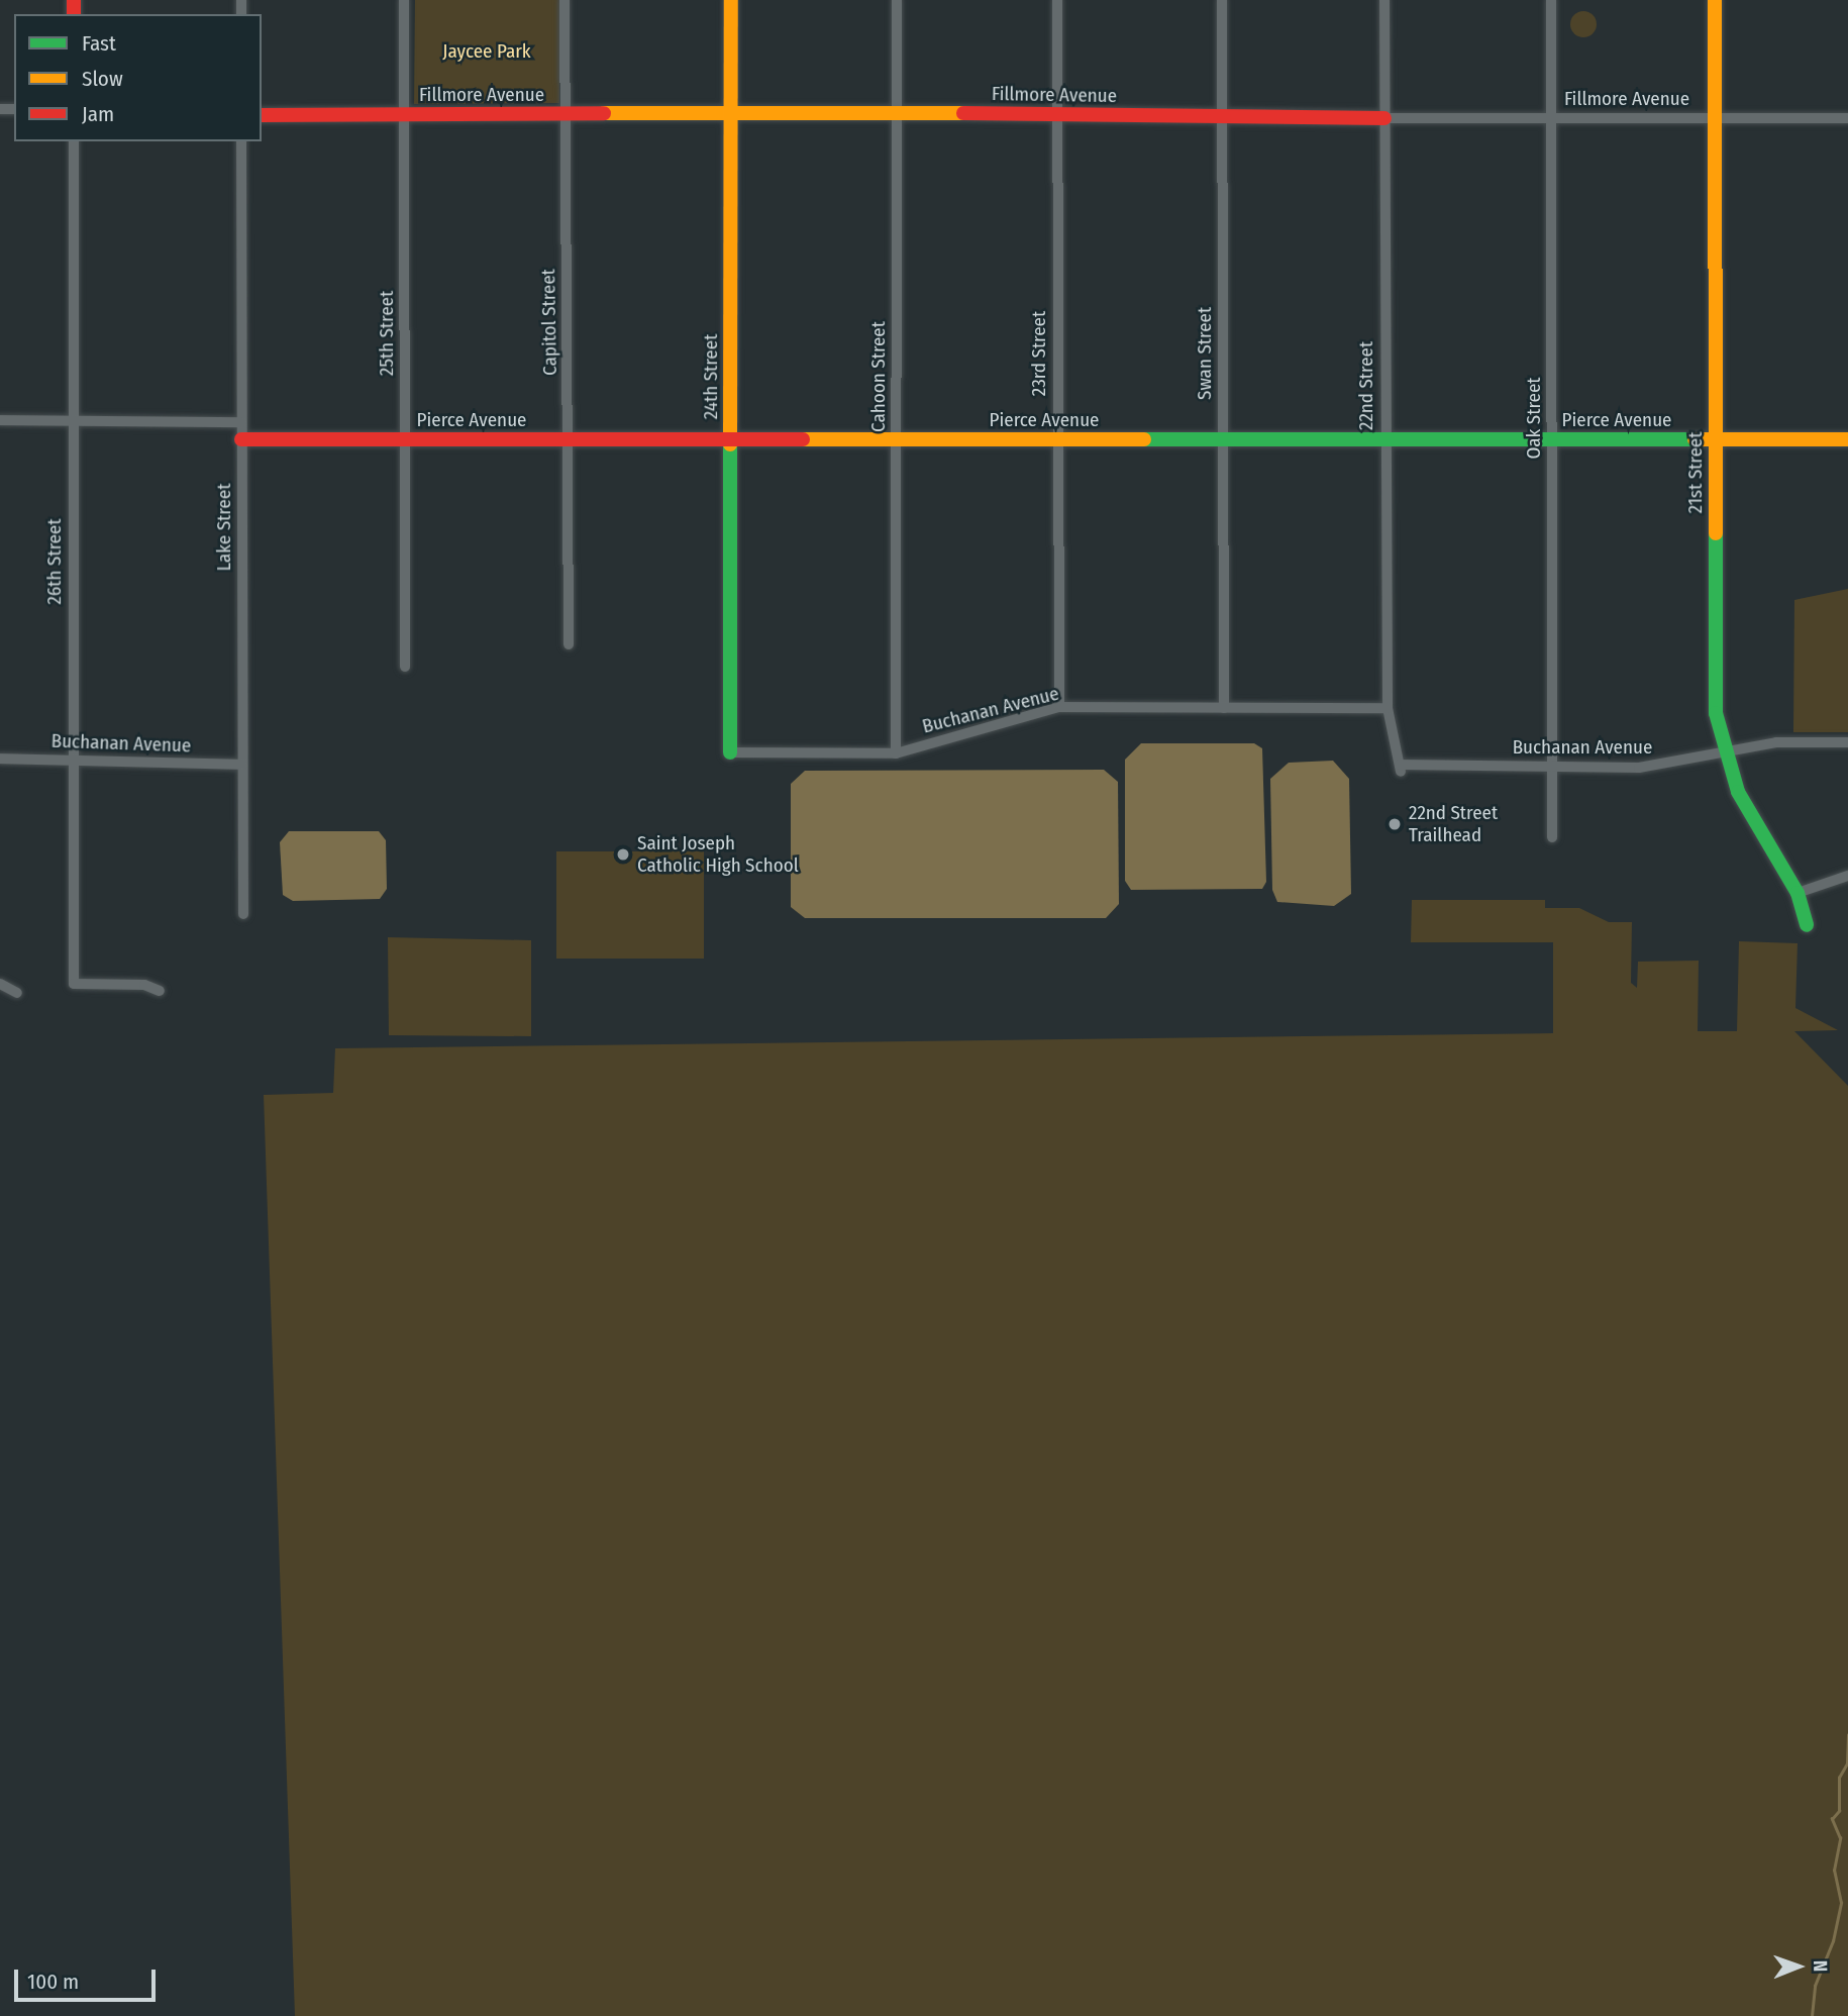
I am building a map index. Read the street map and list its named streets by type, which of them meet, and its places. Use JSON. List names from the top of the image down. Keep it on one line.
{"streets":{"street":["Fillmore Avenue","Capitol Street","25th Street","23rd Street","Swan Street","24th Street","Cahoon Street","22nd Street","Oak Street","Pierce Avenue","21st Street","Lake Street","26th Street","Buchanan Avenue"]},"crossings":[["Fillmore Avenue","Capitol Street"],["Fillmore Avenue","25th Street"],["Fillmore Avenue","23rd Street"],["Fillmore Avenue","Swan Street"],["Fillmore Avenue","24th Street"],["Fillmore Avenue","Cahoon Street"],["Fillmore Avenue","22nd Street"],["Fillmore Avenue","Oak Street"],["Fillmore Avenue","21st Street"],["Capitol Street","Pierce Avenue"],["25th Street","Pierce Avenue"],["23rd Street","Pierce Avenue"],["23rd Street","Buchanan Avenue"],["Swan Street","Pierce Avenue"],["Swan Street","Buchanan Avenue"],["24th Street","Pierce Avenue"],["24th Street","Buchanan Avenue"],["Cahoon Street","Pierce Avenue"],["Cahoon Street","Buchanan Avenue"],["22nd Street","Pierce Avenue"],["22nd Street","Buchanan Avenue"],["Oak Street","Pierce Avenue"],["Oak Street","Buchanan Avenue"],["Pierce Avenue","21st Street"],["Pierce Avenue","Lake Street"],["21st Street","Buchanan Avenue"],["Lake Street","Buchanan Avenue"],["26th Street","Buchanan Avenue"]],"parks":["Jaycee Park"],"places":["22nd Street Trailhead","Saint Joseph Catholic High School"],"legend":["Fast","Slow","Jam"],"scale_bar":"100 m","north":"right"}
